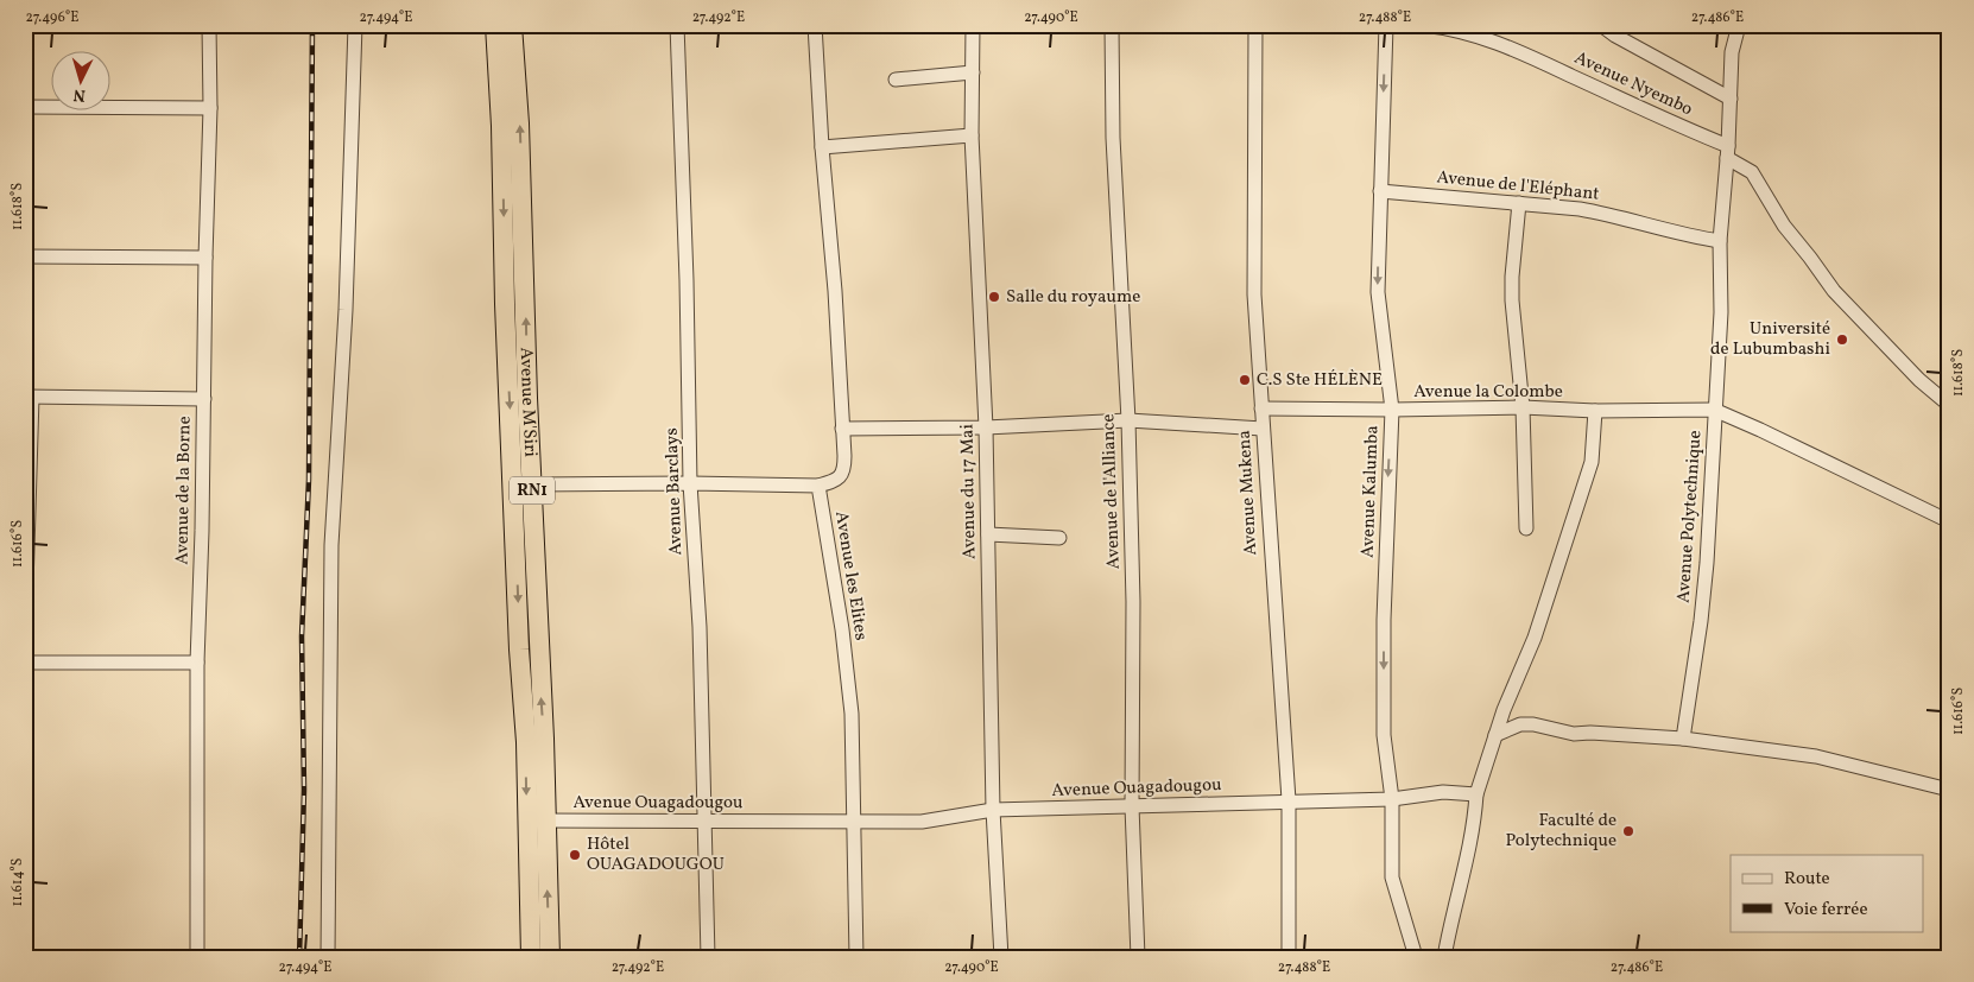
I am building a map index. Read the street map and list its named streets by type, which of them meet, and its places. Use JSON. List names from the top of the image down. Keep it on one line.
{"streets":{"highway":["Avenue M'Siri","RN1"],"street":["Avenue Nyembo","Avenue de l'Eléphant","Avenue la Colombe","Avenue de la Borne","Avenue Barclays","Avenue du 17 Mai","Avenue de l'Alliance","Avenue Kalumba","Avenue Mukena","Avenue Polytechnique","Avenue les Elites","Avenue Ouagadougou"]},"crossings":[["Avenue Nyembo","Avenue Polytechnique"],["Avenue de l'Eléphant","Avenue Kalumba"],["Avenue de l'Eléphant","Avenue Polytechnique"],["Avenue la Colombe","Avenue Kalumba"],["Avenue la Colombe","Avenue Mukena"],["Avenue la Colombe","Avenue Polytechnique"],["Avenue M'Siri","Avenue Ouagadougou"],["Avenue Barclays","Avenue Ouagadougou"],["Avenue du 17 Mai","Avenue Ouagadougou"],["Avenue de l'Alliance","Avenue Ouagadougou"],["Avenue Kalumba","Avenue Ouagadougou"],["Avenue Mukena","Avenue Ouagadougou"],["Avenue les Elites","Avenue Ouagadougou"]],"one_way":["Avenue Kalumba"],"places":["Salle du royaume","Université de Lubumbashi","C.S Ste HÉLÈNE","Faculté de Polytechnique","Hôtel OUAGADOUGOU"],"legend":["Route","Voie ferrée"],"north":"bottom","coordinates":["27.496°E","27.494°E","27.492°E","27.490°E","27.488°E","27.486°E","11.618°S","11.616°S","11.614°S"]}
